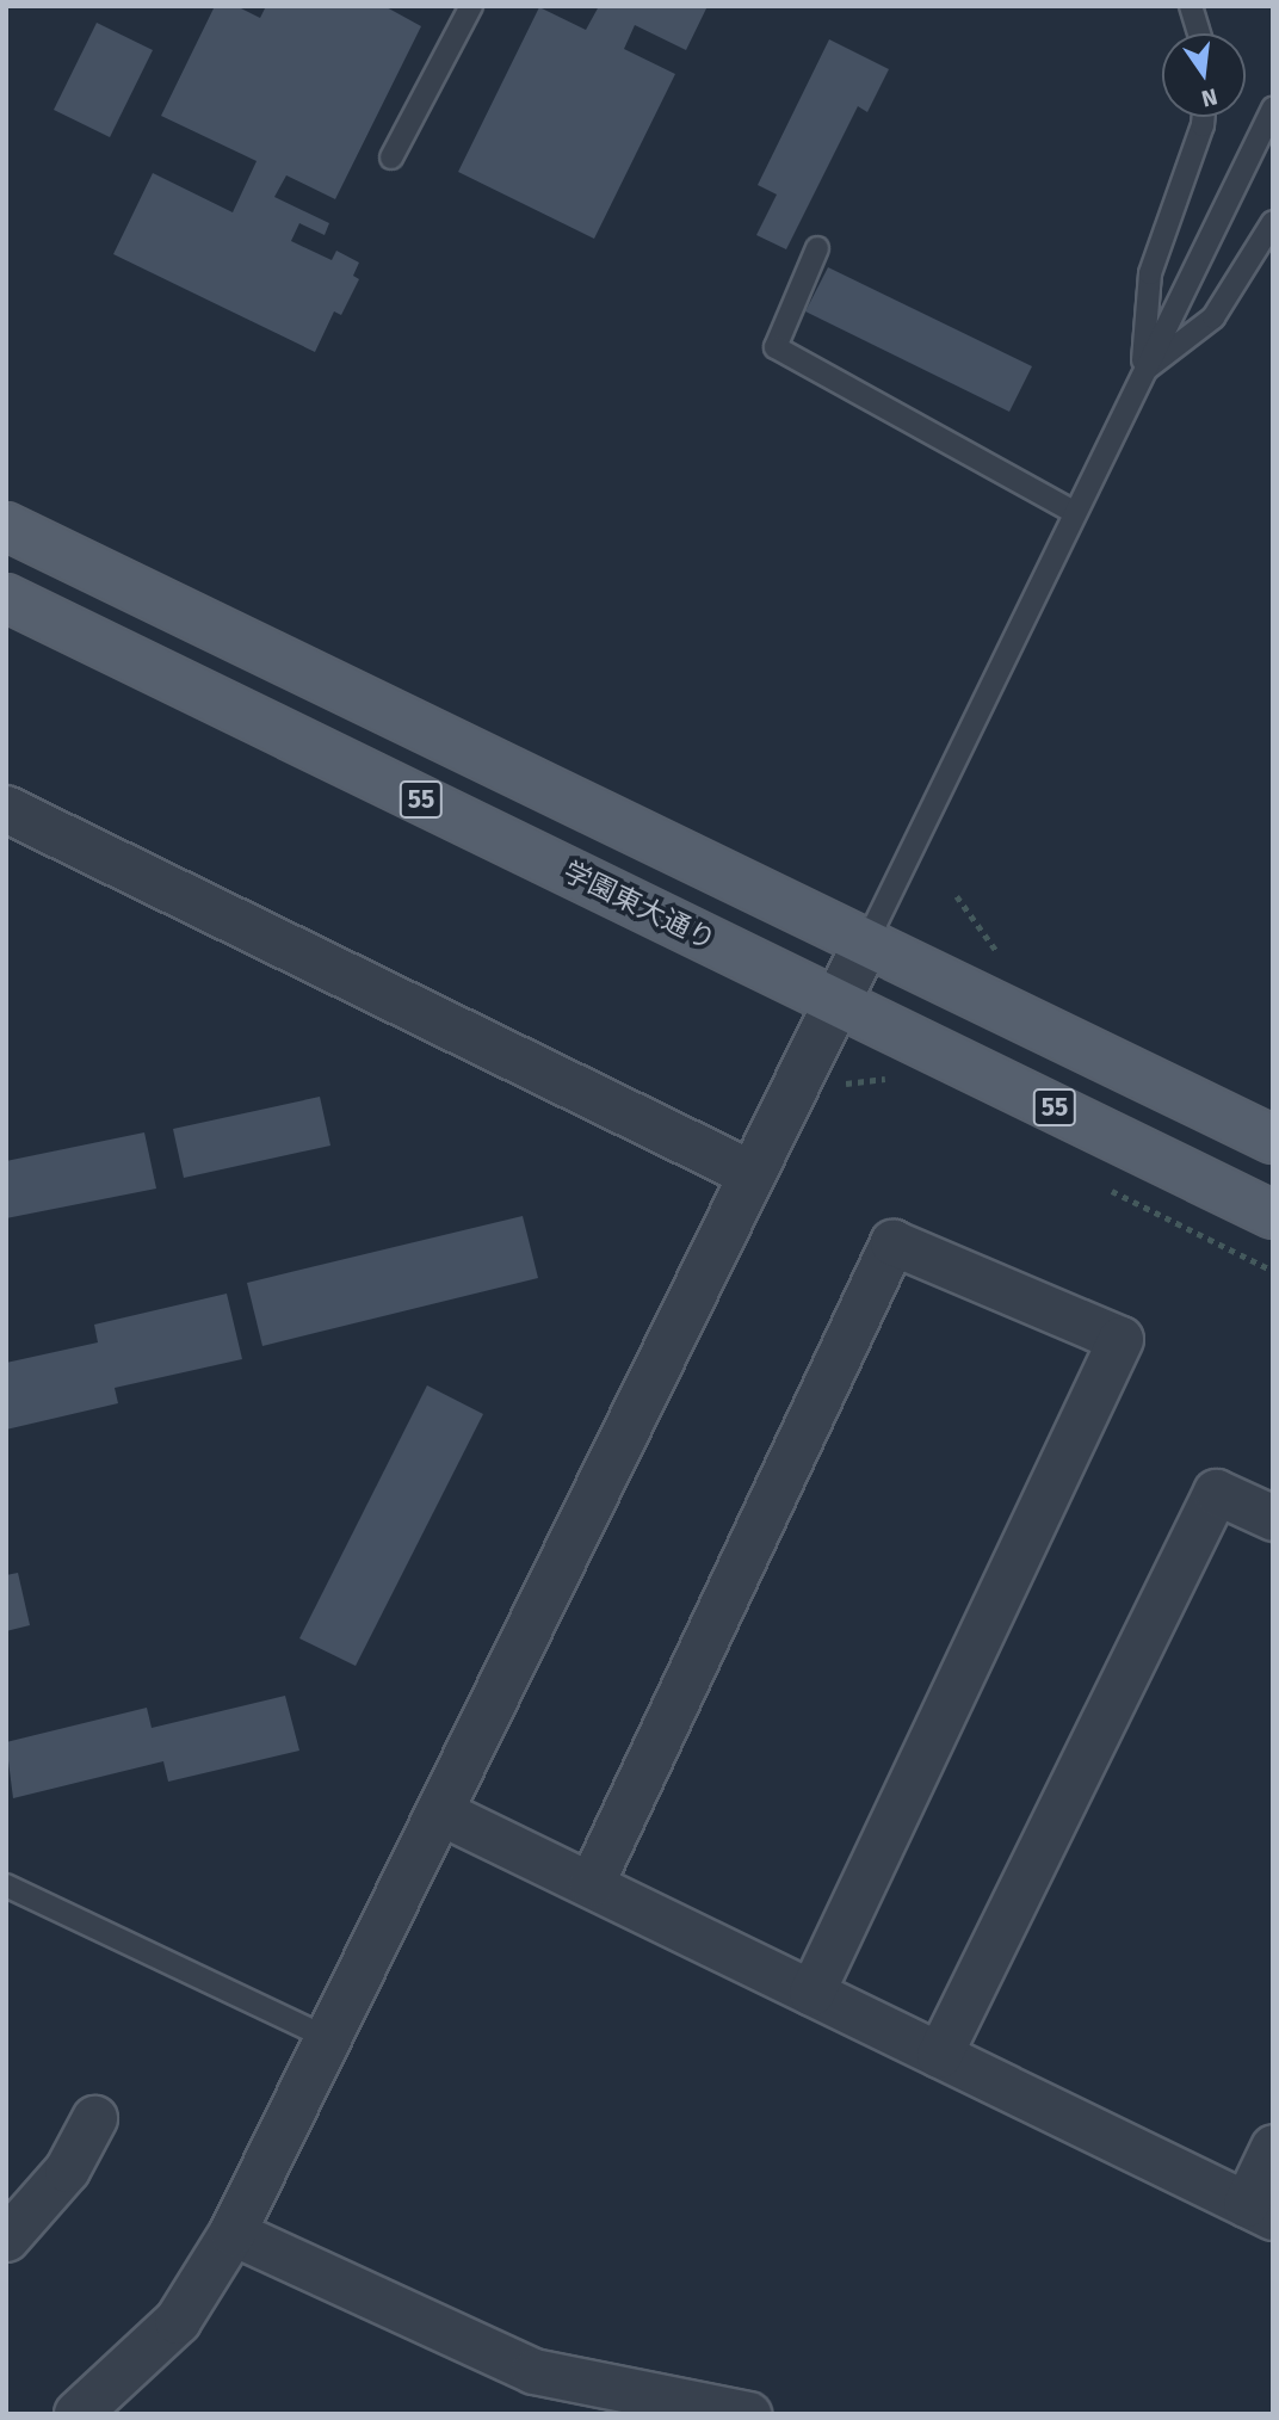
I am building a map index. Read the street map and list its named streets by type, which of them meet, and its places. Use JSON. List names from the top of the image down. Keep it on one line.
{"streets":{"main road":["55","学園東大通り"]},"north":"bottom"}
